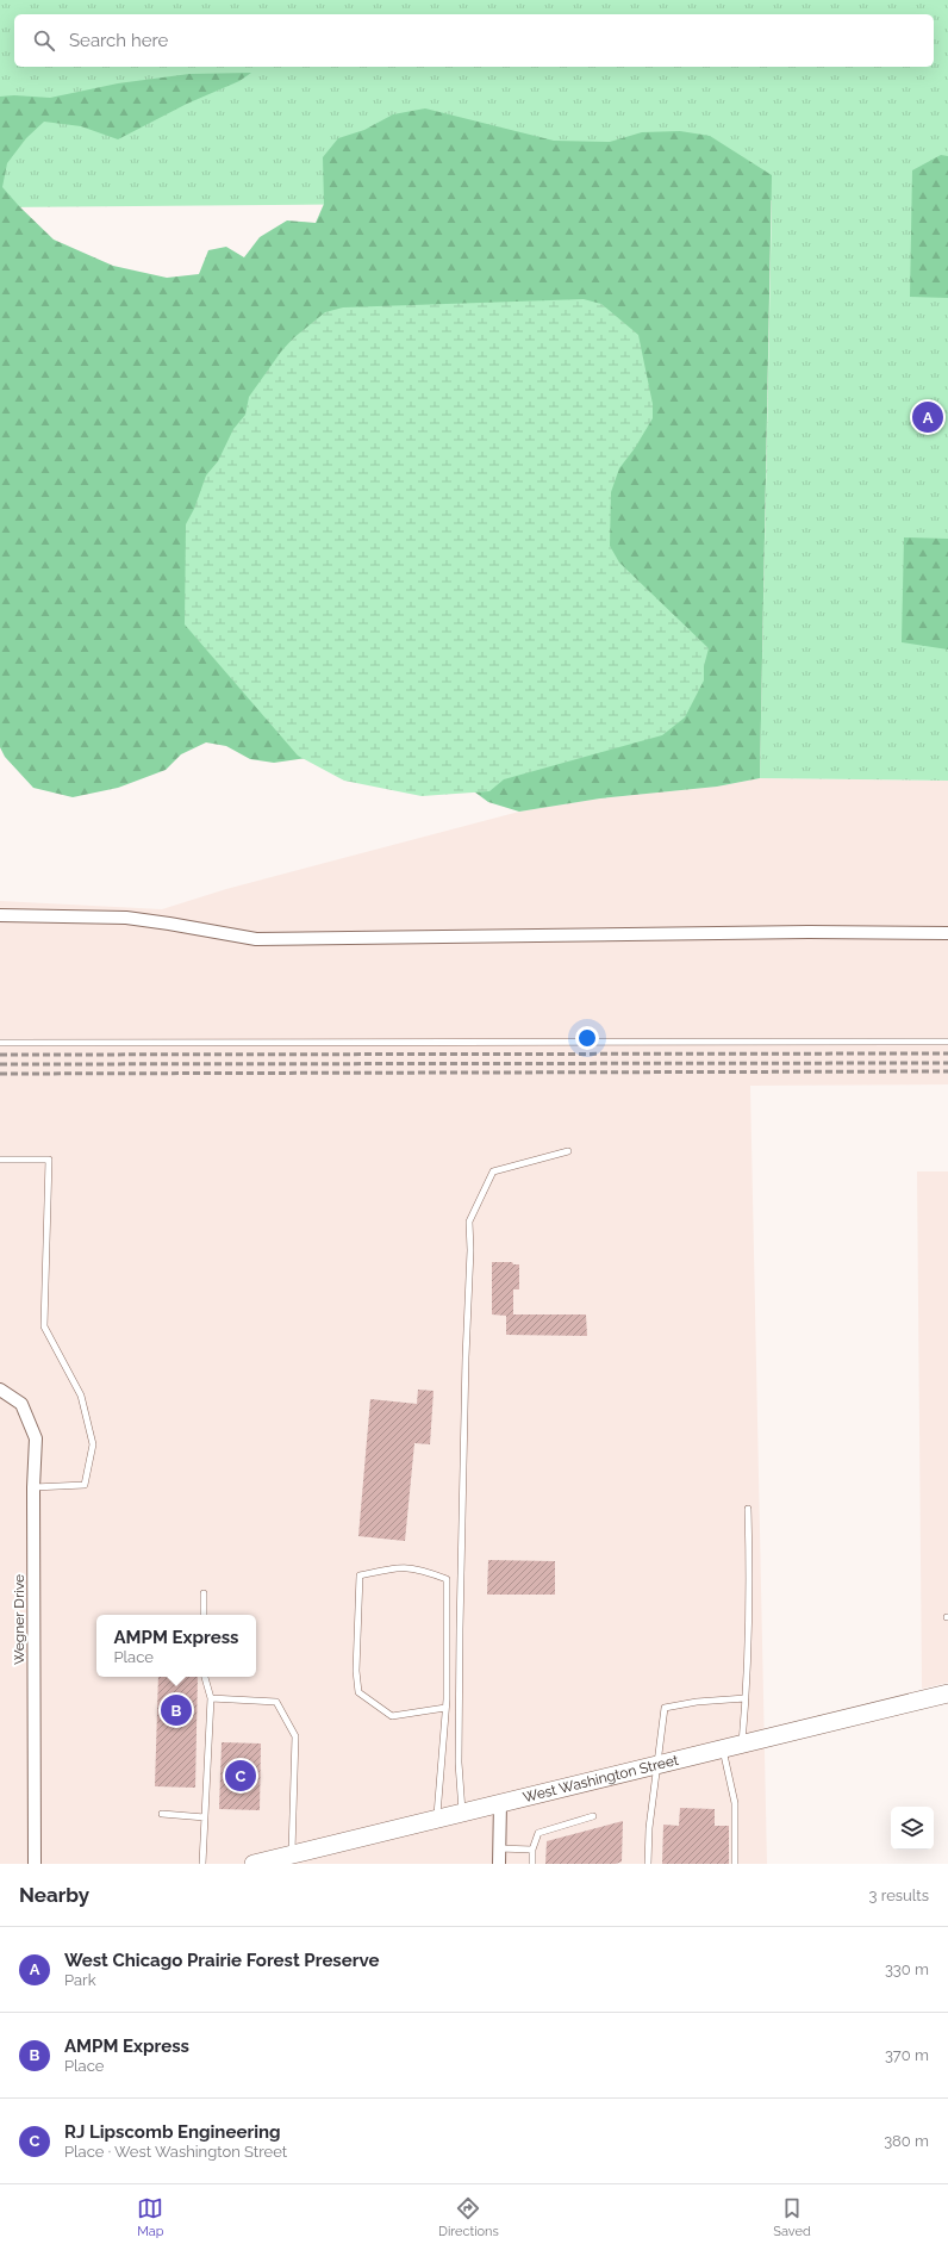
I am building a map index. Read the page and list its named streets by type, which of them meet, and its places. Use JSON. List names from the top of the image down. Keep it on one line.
{"streets":{"main road":["West Washington Street"],"street":["Wegner Drive"]},"page":{"search":"Search here","pins":["A","B","C"],"popup":["AMPM Express","Place"],"heading":["Nearby","3 results"],"list":[{"mark":"A","name":"West Chicago Prairie Forest Preserve","note":"Park","value":"330 m"},{"mark":"B","name":"AMPM Express","note":"Place","value":"370 m"},{"mark":"C","name":"RJ Lipscomb Engineering","note":"Place · West Washington Street","value":"380 m"}],"nav":["Map","Directions","Saved"]}}
